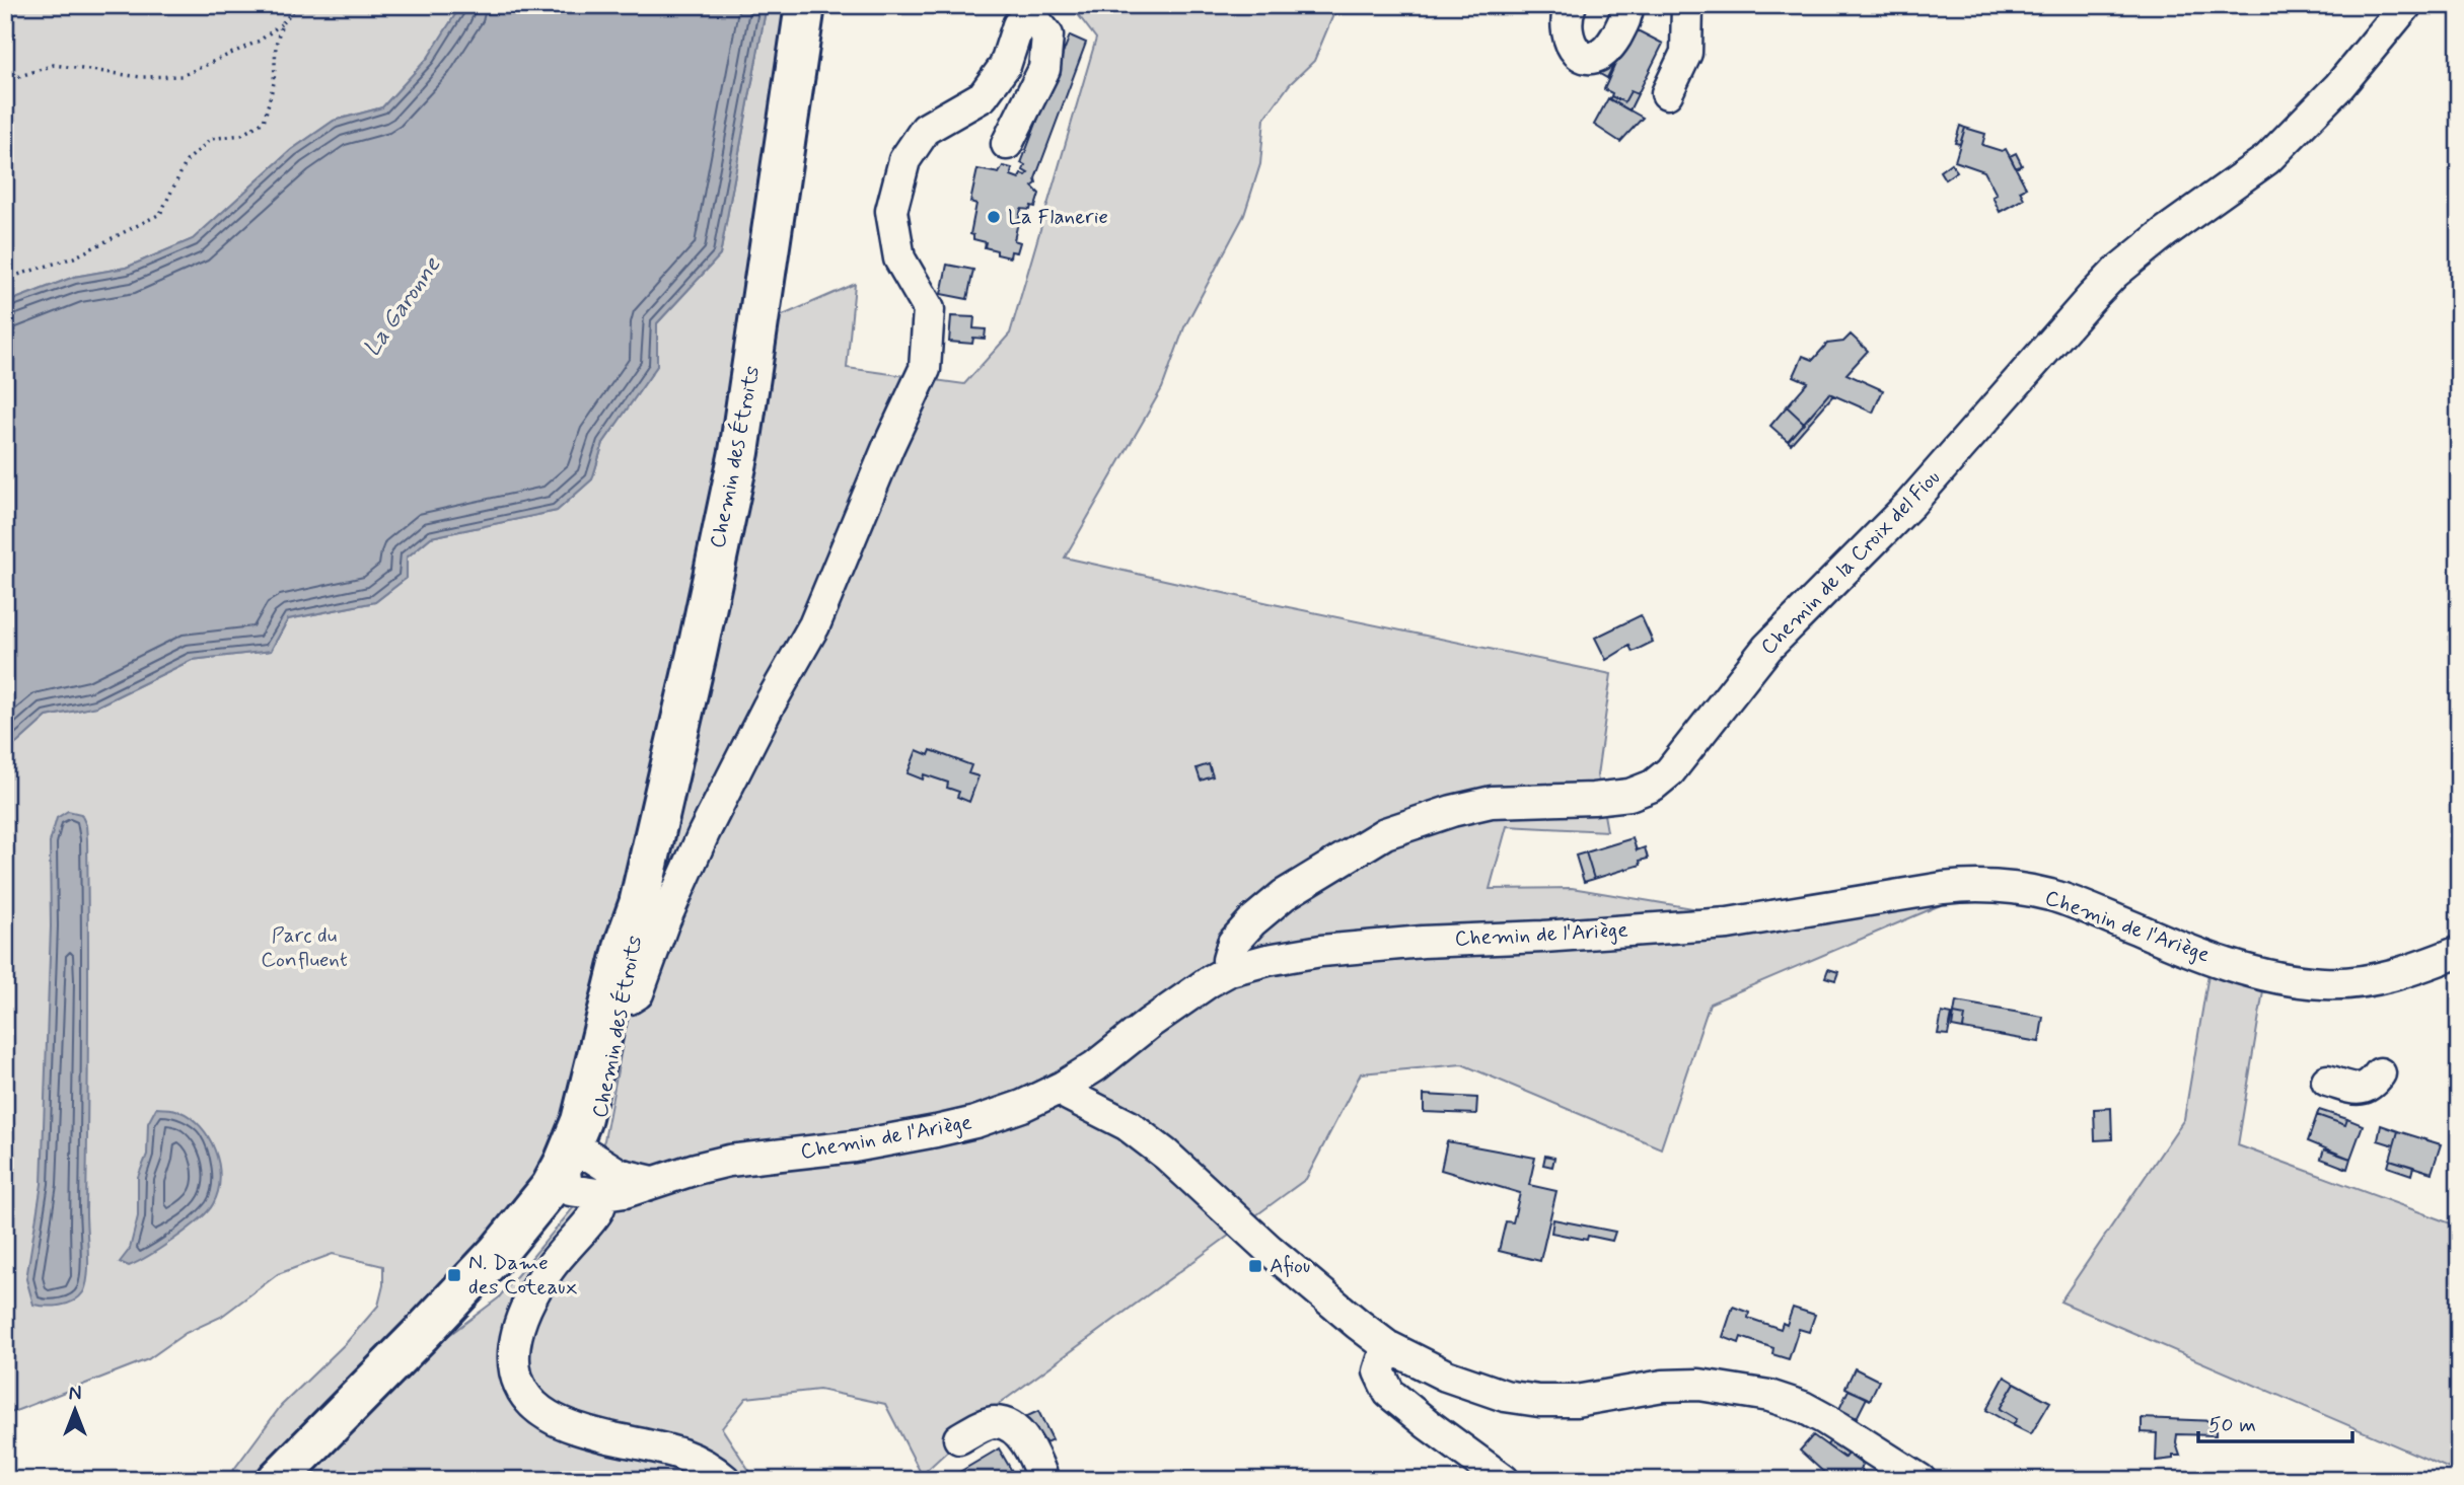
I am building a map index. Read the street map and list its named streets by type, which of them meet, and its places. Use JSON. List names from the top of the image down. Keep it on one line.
{"streets":{"main road":["Chemin des Étroits"],"street":["Chemin de la Croix del Fiou","Chemin de l'Ariège"]},"crossings":[["Chemin des Étroits","Chemin de l'Ariège"],["Chemin de la Croix del Fiou","Chemin de l'Ariège"]],"water":["La Garonne"],"parks":["Parc du Confluent"],"places":{"other":["La Flanerie"],"transit":["Afiou","N. Dame des Coteaux"]},"scale_bar":"50 m","north":"top"}
